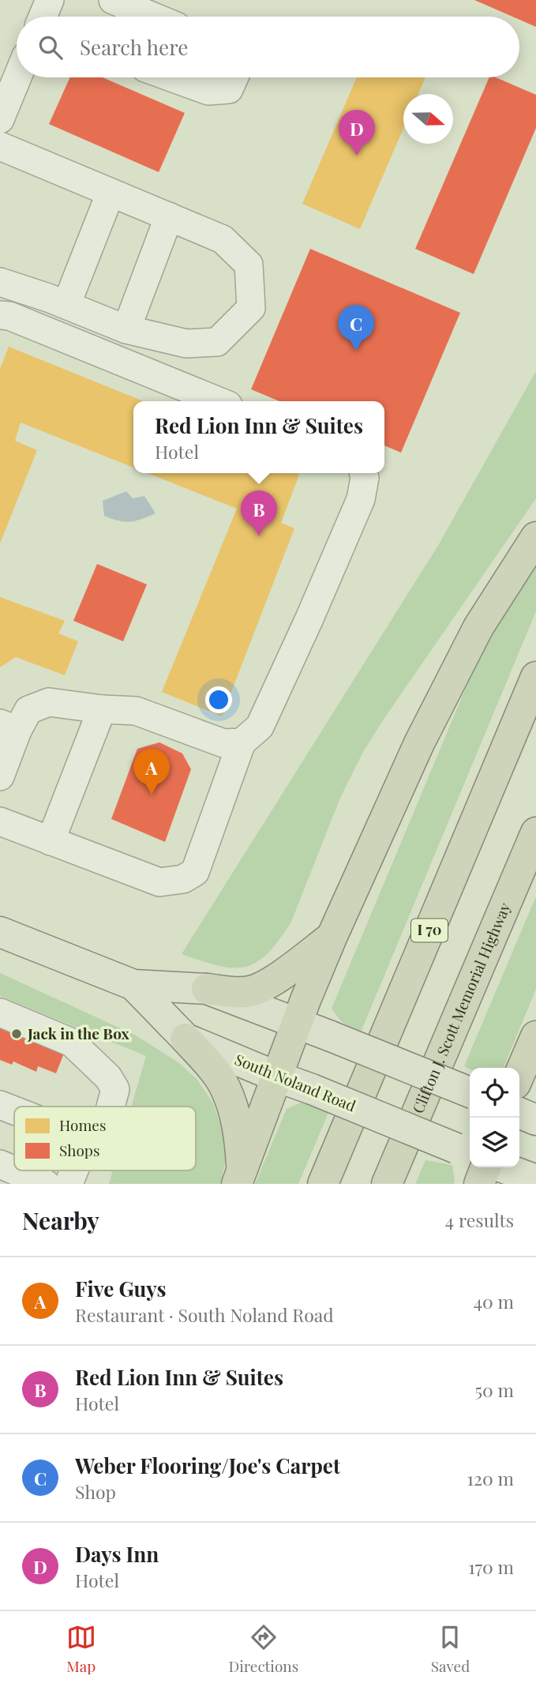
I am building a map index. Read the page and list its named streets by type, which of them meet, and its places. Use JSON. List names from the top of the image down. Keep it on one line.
{"streets":{"highway":["I 70","Clifton J. Scott Memorial Highway"],"main road":["South Noland Road"]},"places":["Jack in the Box"],"legend":["Homes","Shops"],"north":"right","page":{"search":"Search here","pins":["D","C","B","A"],"popup":["Red Lion Inn & Suites","Hotel"],"heading":["Nearby","4 results"],"list":[{"mark":"A","name":"Five Guys","note":"Restaurant · South Noland Road","value":"40 m"},{"mark":"B","name":"Red Lion Inn & Suites","note":"Hotel","value":"50 m"},{"mark":"C","name":"Weber Flooring/Joe's Carpet","note":"Shop","value":"120 m"},{"mark":"D","name":"Days Inn","note":"Hotel","value":"170 m"}],"nav":["Map","Directions","Saved"]}}
